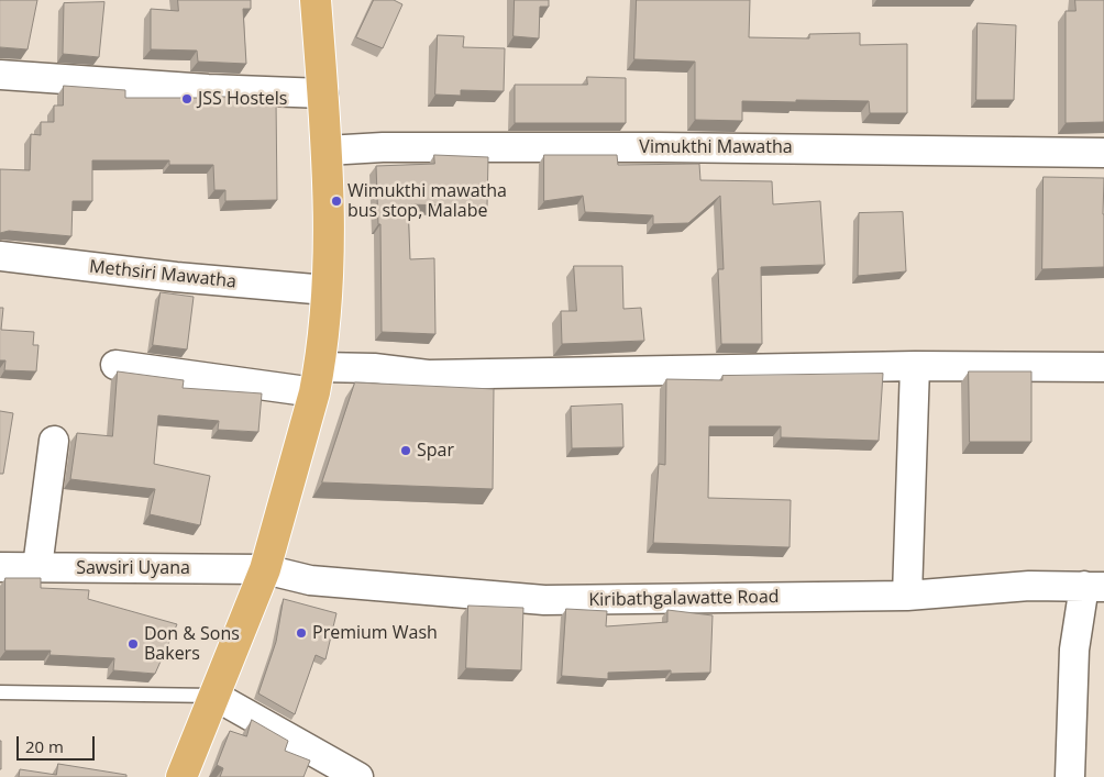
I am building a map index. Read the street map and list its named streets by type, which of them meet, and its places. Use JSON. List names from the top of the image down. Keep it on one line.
{"streets":{"street":["Vimukthi Mawatha","Methsiri Mawatha","Sawsiri Uyana","Kiribathgalawatte Road"]},"crossings":[["Sawsiri Uyana","Kiribathgalawatte Road"]],"places":["JSS Hostels","Wimukthi mawatha bus stop, Malabe","Spar","Premium Wash","Don & Sons Bakers"],"scale_bar":"20 m"}
